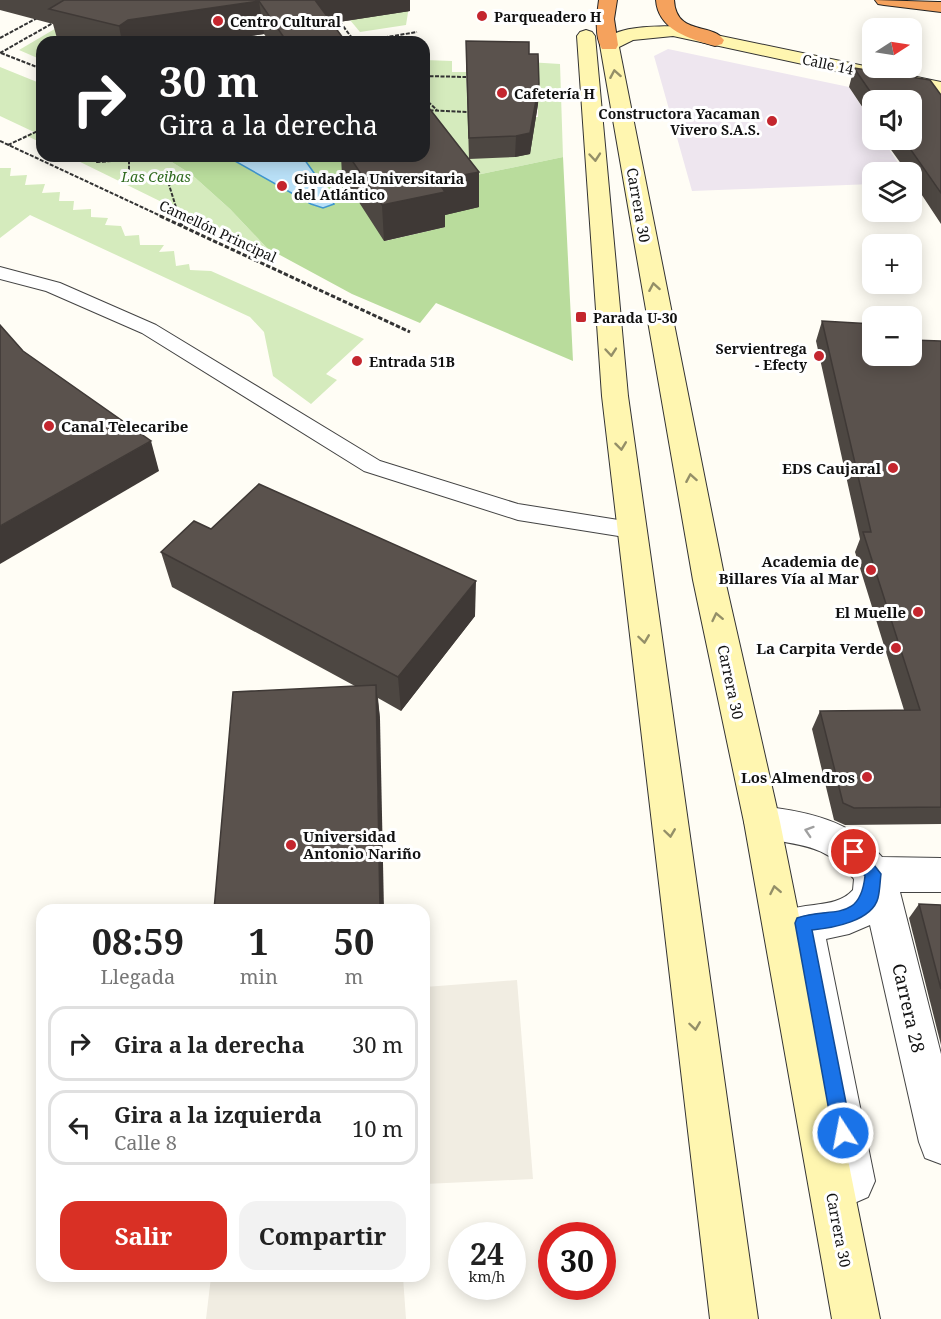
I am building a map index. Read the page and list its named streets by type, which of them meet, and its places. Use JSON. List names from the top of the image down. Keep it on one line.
{"streets":{"main road":["Calle 14","Carrera 30"],"street":["Carrera 28"],"path":["Camellón Principal"]},"crossings":[["Calle 14","Carrera 30"]],"parks":["Las Ceibas"],"places":{"other":["Parqueadero H","Centro Cultural","Cafetería H","Constructora Yacaman Vivero S.A.S.","Ciudadela Universitaria del Atlántico","Servientrega - Efecty","Entrada 51B","Canal Telecaribe","EDS Caujaral","Academia de Billares Vía al Mar","El Muelle","La Carpita Verde","Los Almendros","Universidad Antonio Nariño"],"transit":["Parada U-30"]},"north":"right","page":{"map_buttons":["+","−"],"turn":["30 m","Gira a la derecha"],"eta":["08:59","Llegada","1","min","50","m"],"list":[{"name":"Gira a la derecha","value":"30 m"},{"name":"Gira a la izquierda","note":"Calle 8","value":"10 m"}],"buttons":["Salir","Compartir"],"speed":"24 km/h","limit":"30"}}
